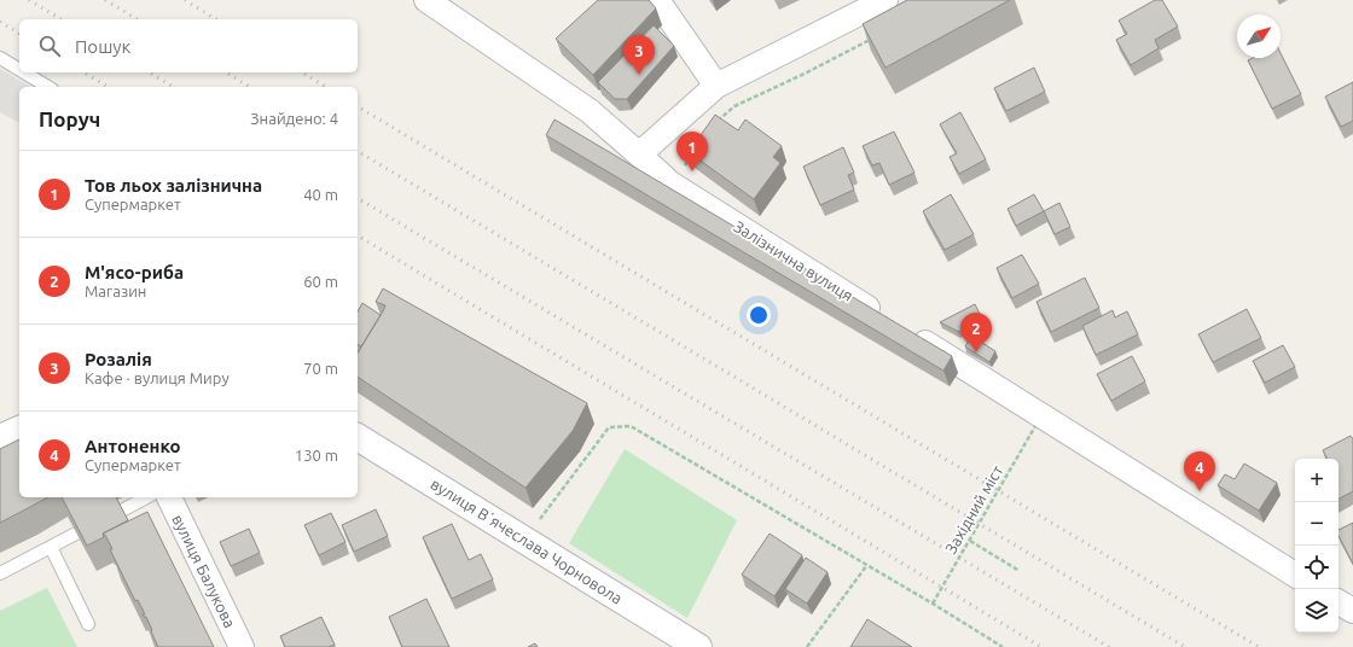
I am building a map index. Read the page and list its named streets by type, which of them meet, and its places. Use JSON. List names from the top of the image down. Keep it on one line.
{"streets":{"street":["Залізнична вулиця","вулиця Вʼячеслава Чорновола","вулиця Балукова"],"path":["Західний міст"]},"north":"top right","page":{"search":"Пошук","pins":["3","1","2","4"],"heading":["Поруч","Знайдено: 4"],"list":[{"mark":"1","name":"Тов льох залізнична","note":"Супермаркет","value":"40 m"},{"mark":"2","name":"М'ясо-риба","note":"Магазин","value":"60 m"},{"mark":"3","name":"Розалія","note":"Кафе · вулиця Миру","value":"70 m"},{"mark":"4","name":"Антоненко","note":"Супермаркет","value":"130 m"}],"map_buttons":["+","−"]}}
